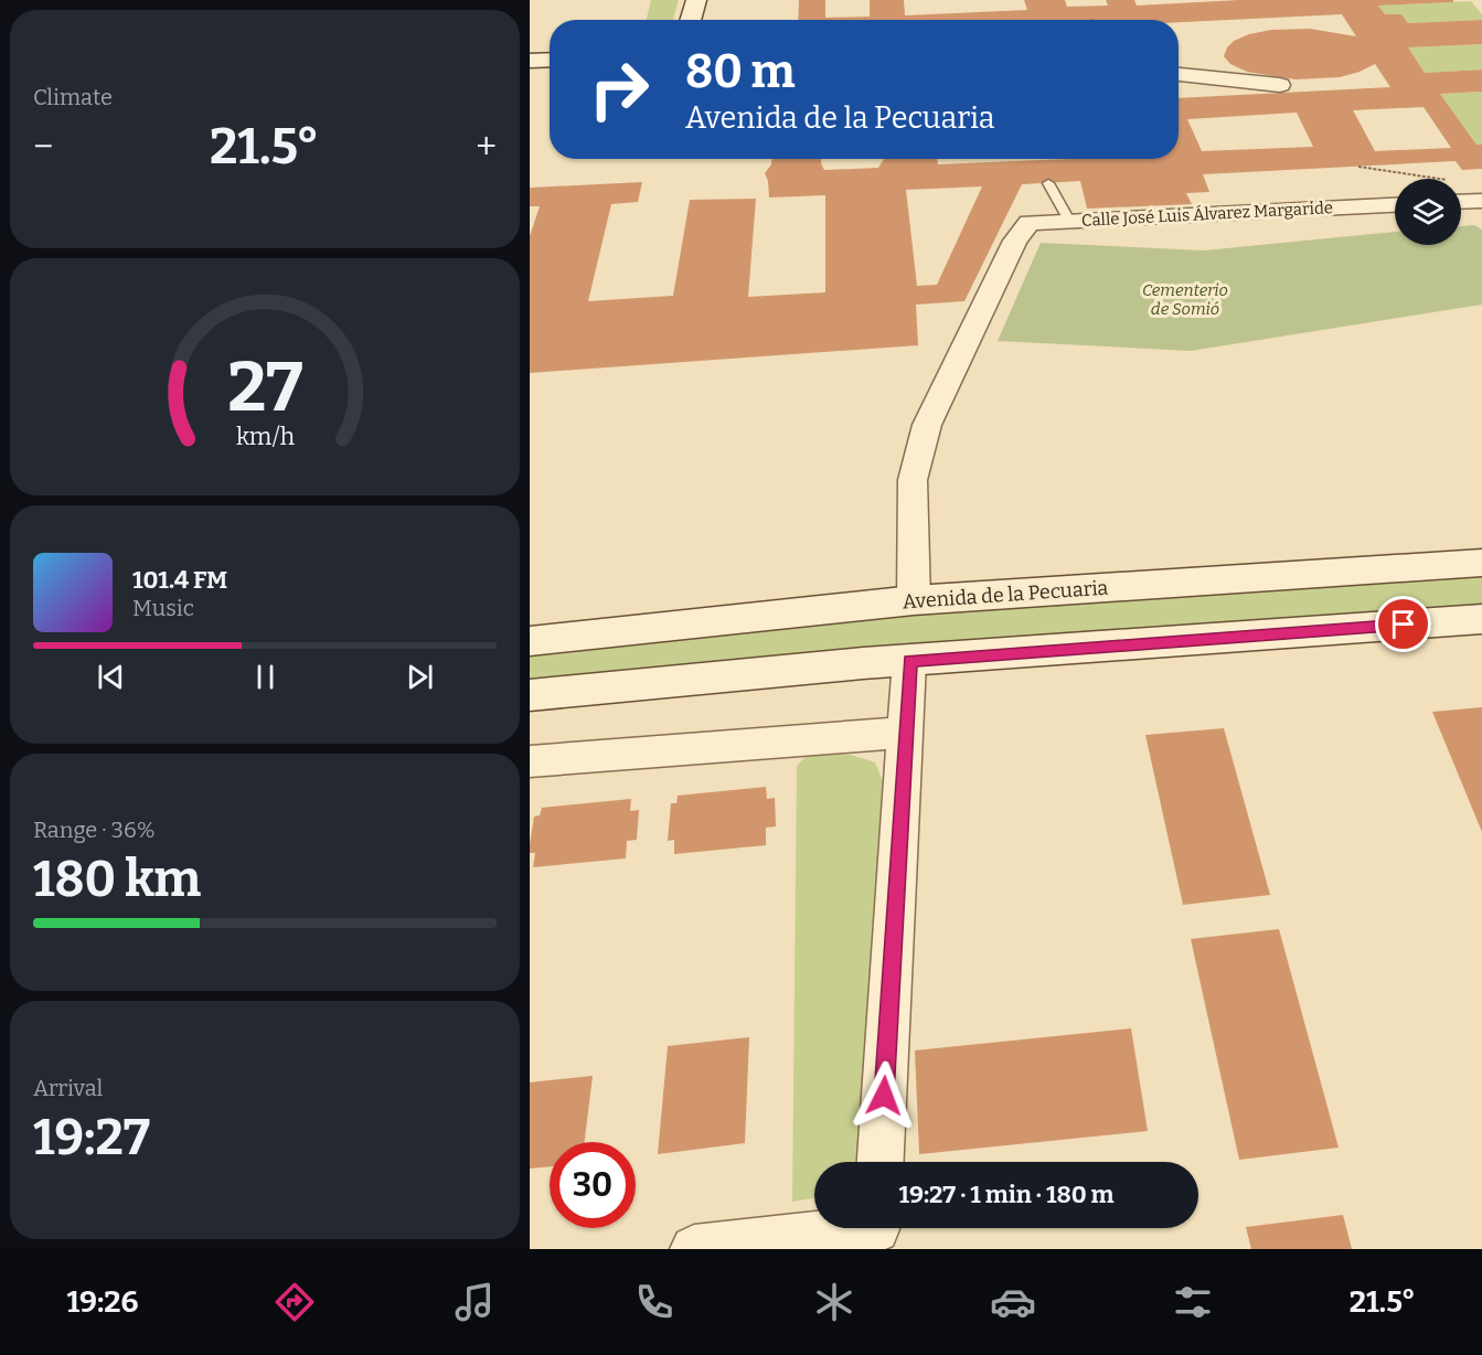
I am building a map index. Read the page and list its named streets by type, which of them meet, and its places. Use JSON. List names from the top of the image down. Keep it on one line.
{"streets":{"street":["Calle José Luis Álvarez Margaride","Avenida de la Pecuaria"]},"crossings":[["Calle José Luis Álvarez Margaride","Avenida de la Pecuaria"]],"parks":["Cementerio de Somió"],"page":{"tile":["Climate",["Range · 36%","180 km"],["Arrival","19:27"]],"turn":["80 m","Avenida de la Pecuaria"],"heat":["−","21.5°","+"],"song":["101.4 FM","Music"],"limit":"30","trip":"19:27 · 1 min · 180 m","tabs":["19:26","21.5°"],"gauge":["27","km/h"]}}
